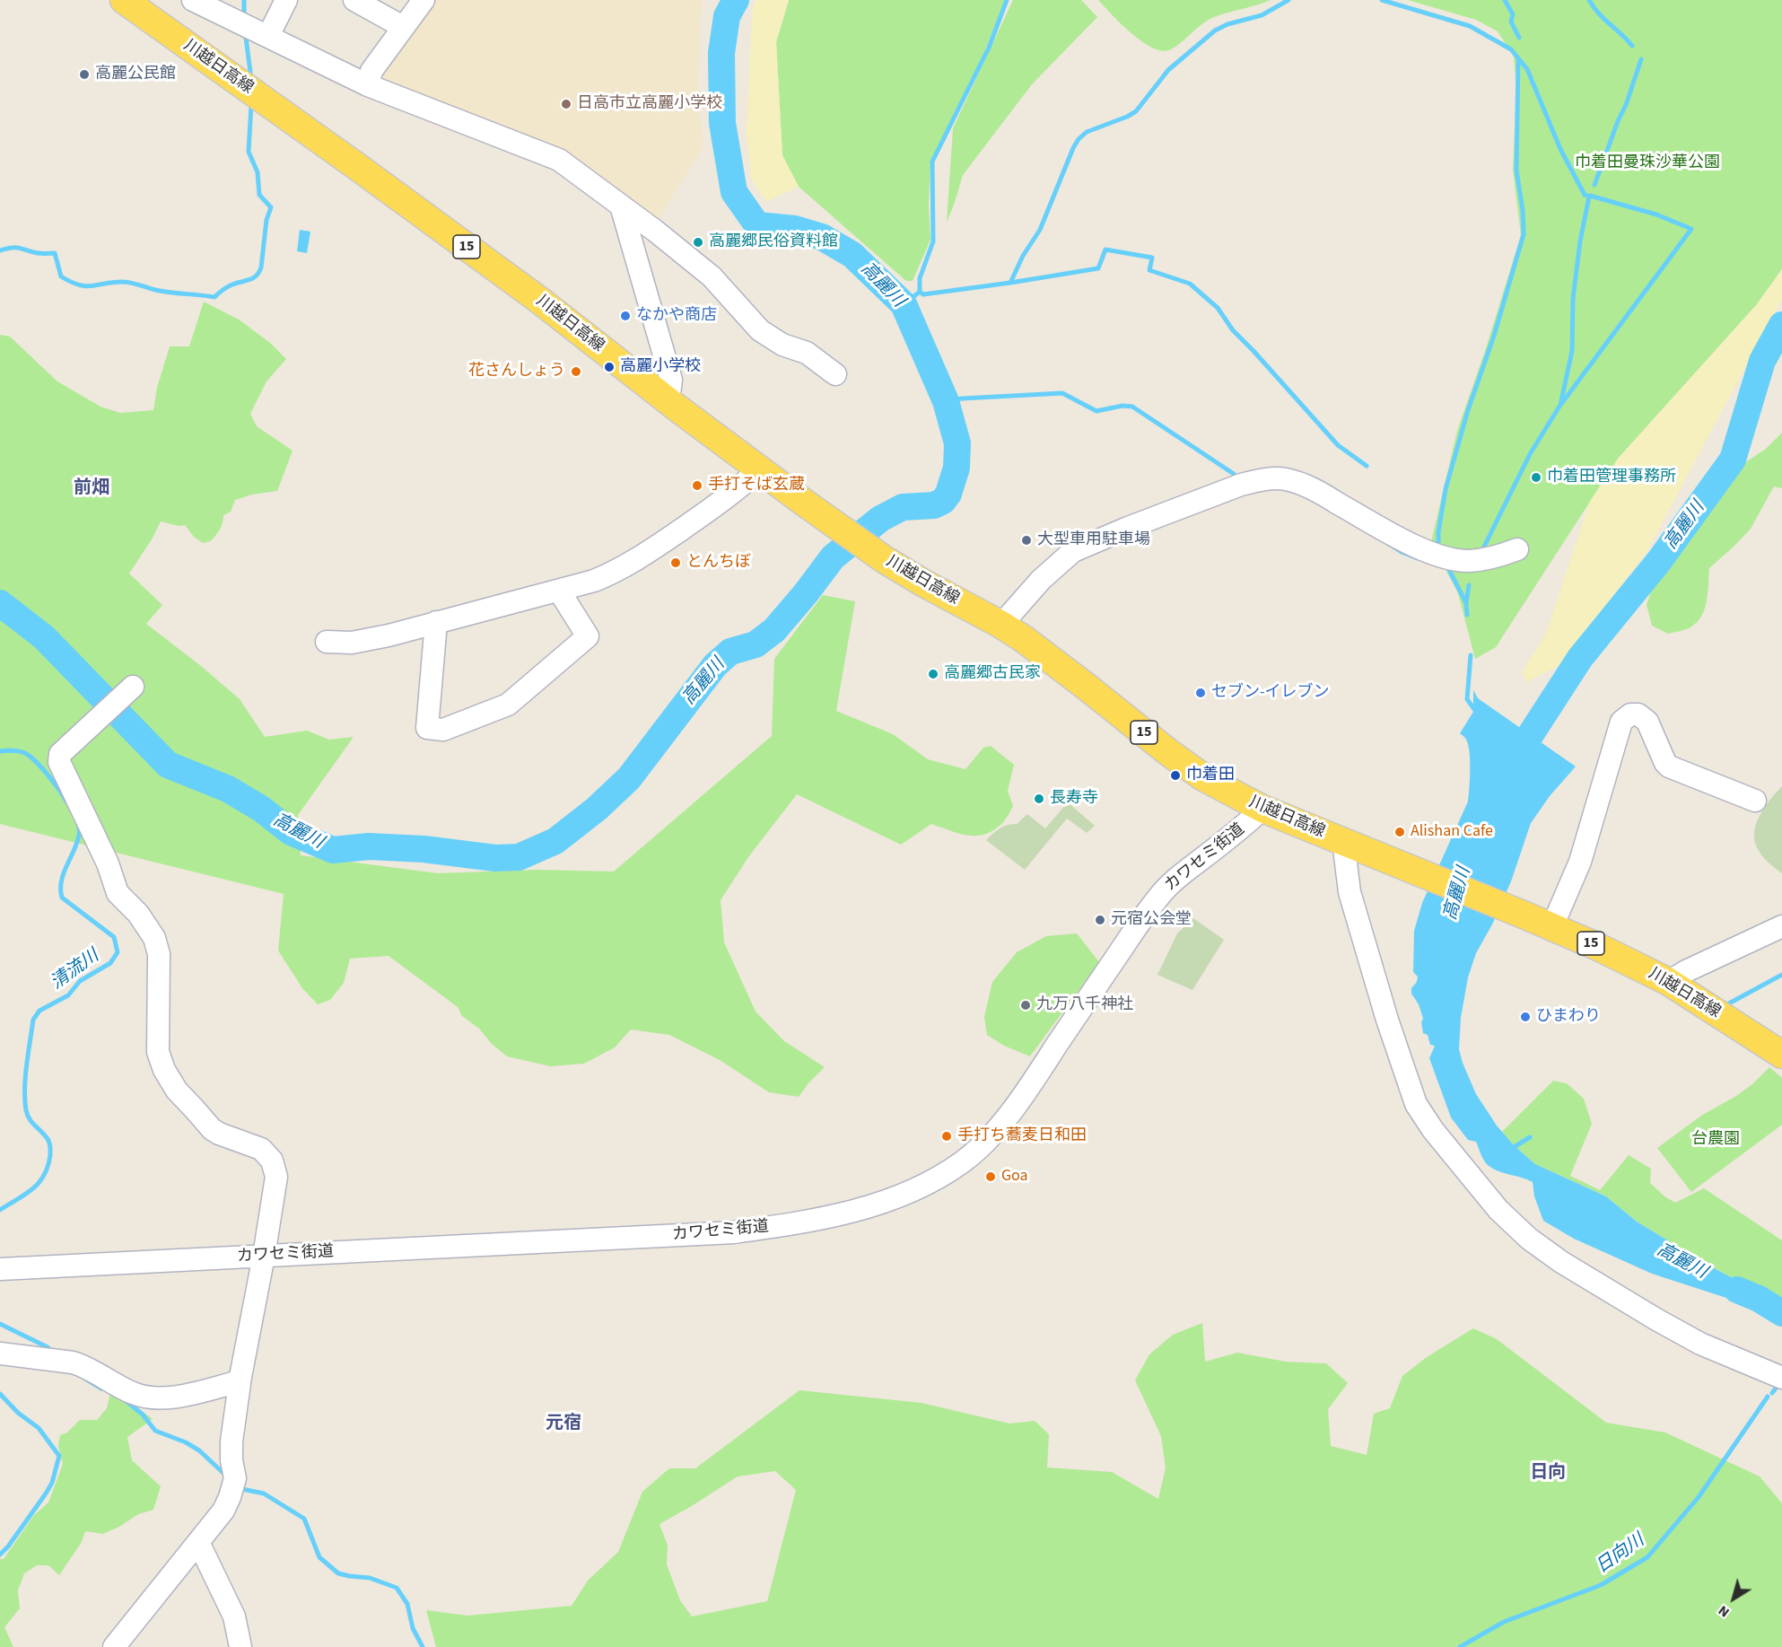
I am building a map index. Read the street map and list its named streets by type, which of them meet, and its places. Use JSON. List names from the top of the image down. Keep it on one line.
{"streets":{"main road":["川越日高線","15"],"street":["カワセミ街道"]},"crossings":[["川越日高線","カワセミ街道"]],"districts":["前畑","元宿","日向"],"water":["高麗川","清流川","日向川"],"parks":["巾着田曼珠沙華公園","台農園"],"places":["高麗公民館","日高市立高麗小学校","高麗郷民俗資料館","なかや商店","高麗小学校","花さんしょう","巾着田管理事務所","手打そば玄蔵","大型車用駐車場","とんちぼ","高麗郷古民家","セブン-イレブン","巾着田","長寿寺","Alishan Cafe","元宿公会堂","九万八千神社","ひまわり","手打ち蕎麦日和田","Goa"],"north":"bottom left"}
